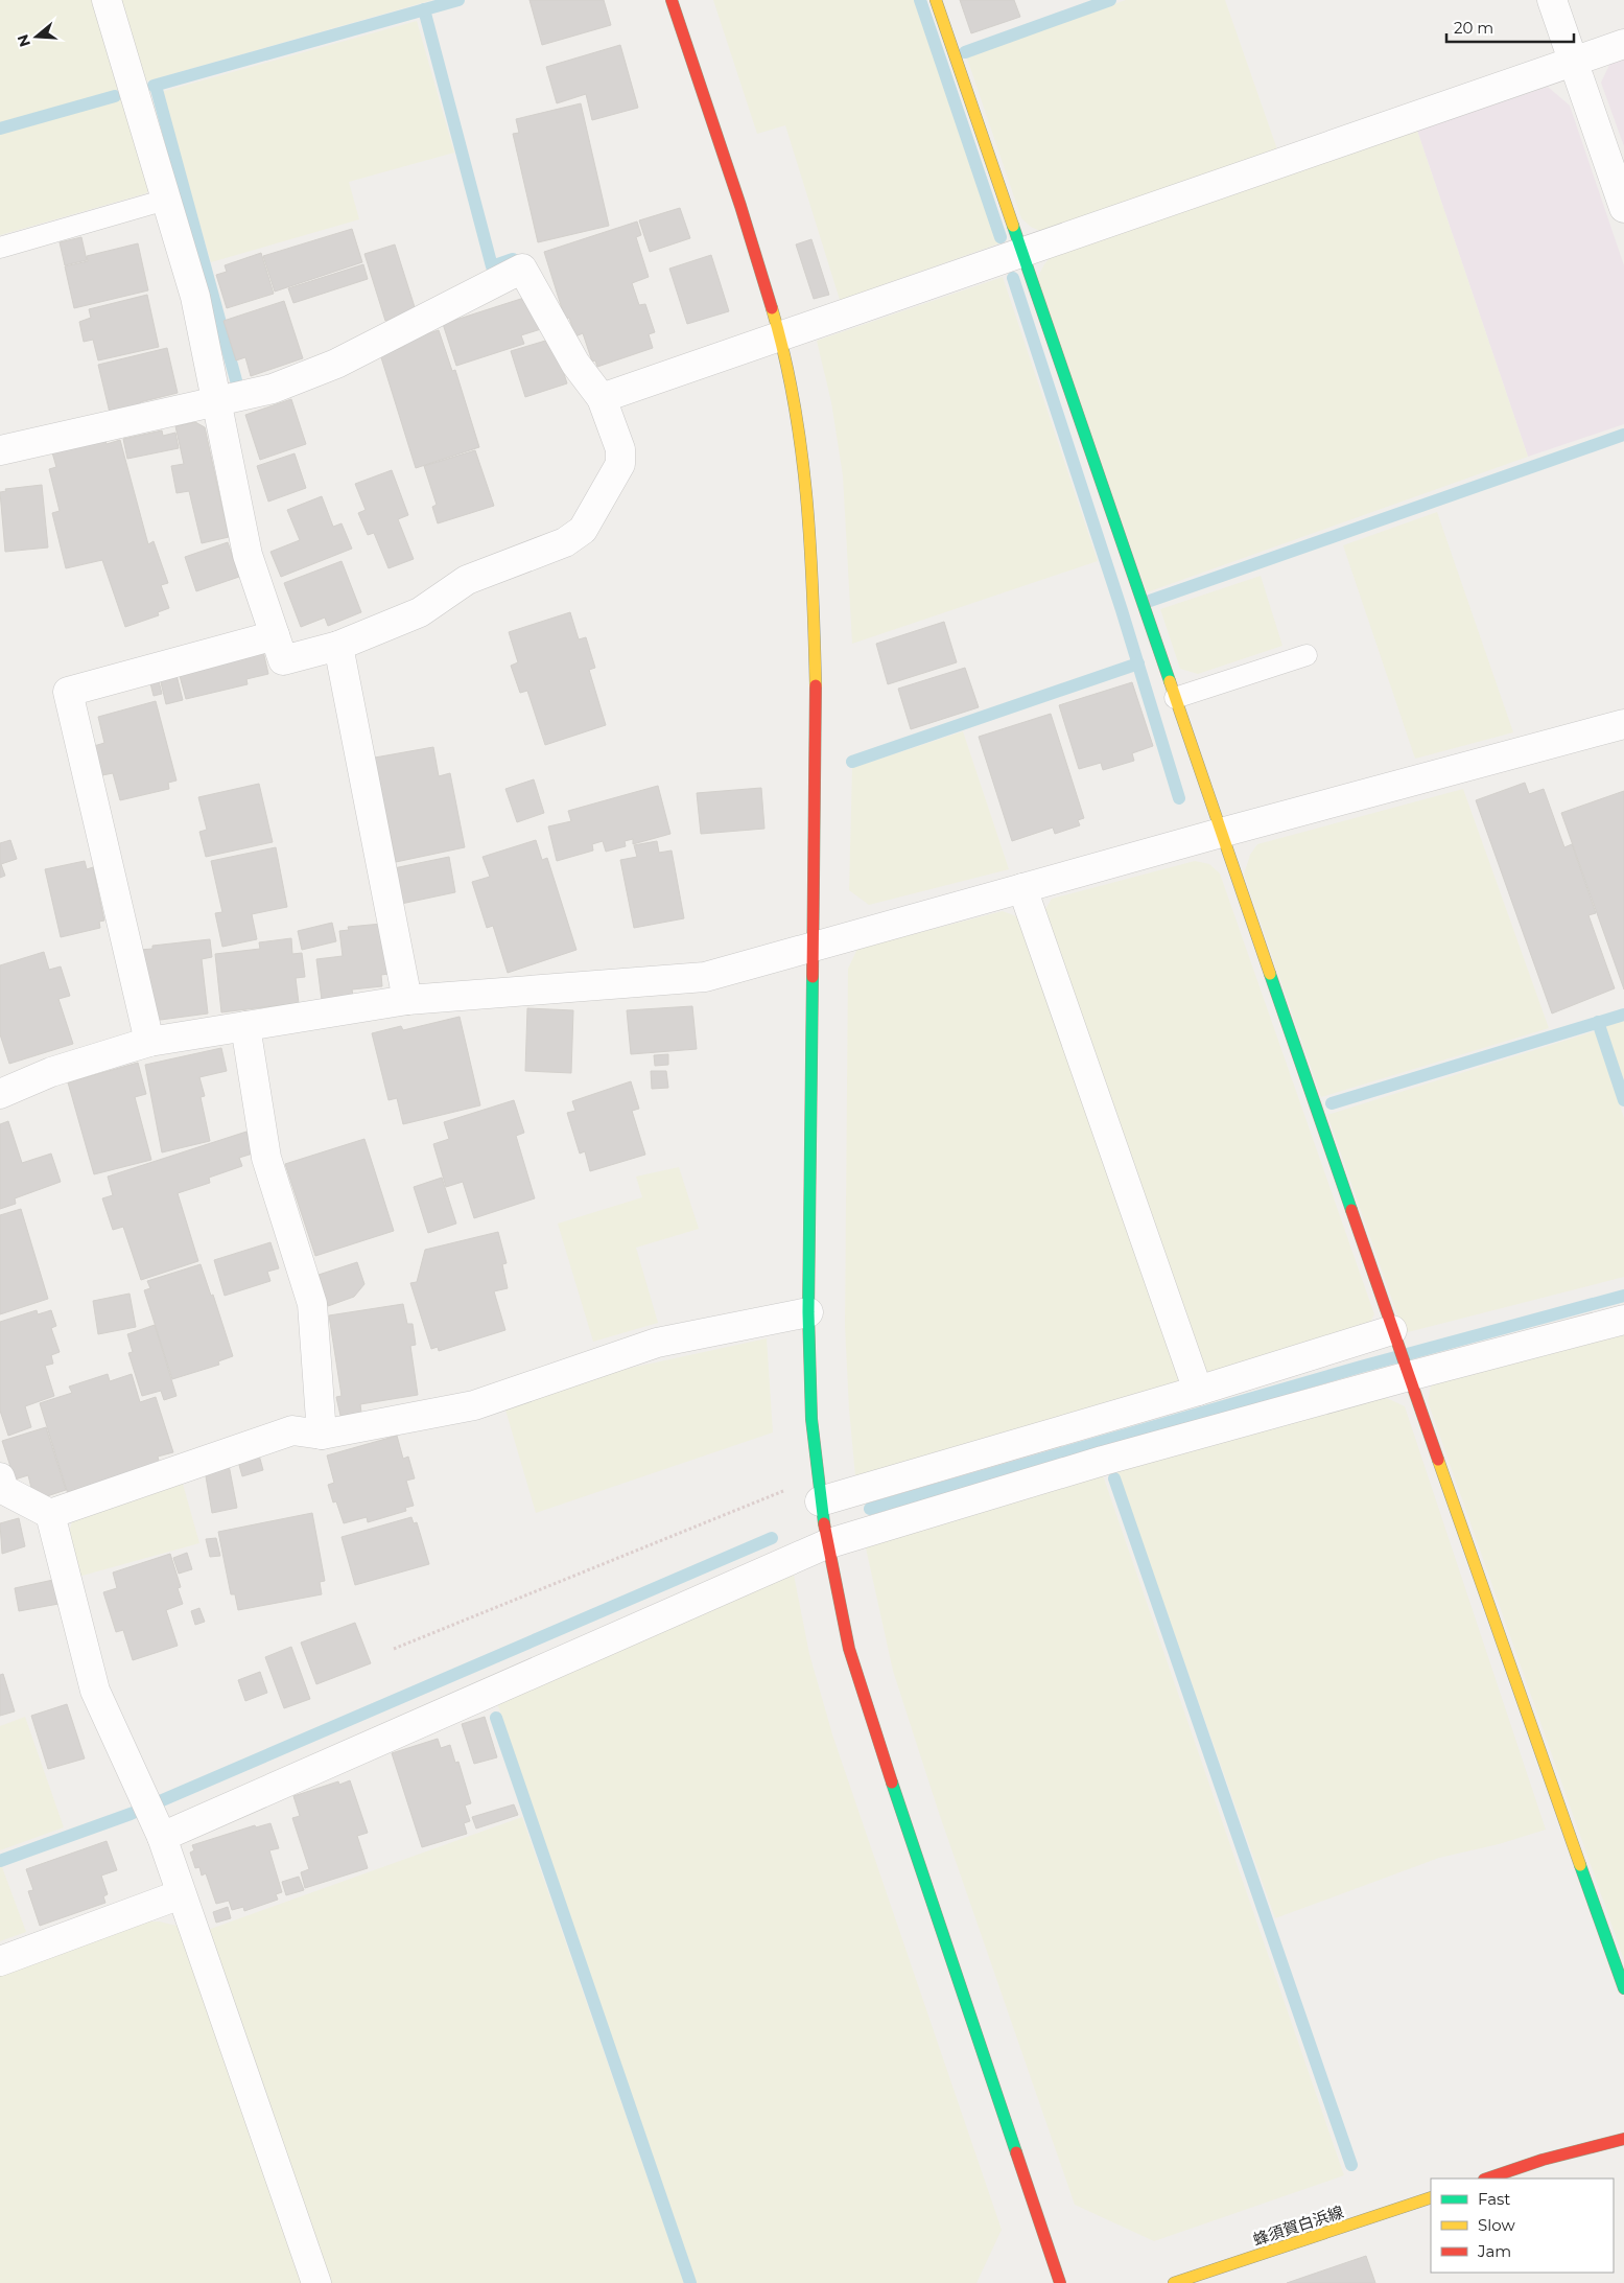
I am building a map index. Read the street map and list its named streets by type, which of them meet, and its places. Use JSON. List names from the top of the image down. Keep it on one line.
{"streets":{"street":["蜂須賀白浜線"]},"legend":["Fast","Slow","Jam"],"scale_bar":"20 m","north":"left"}
